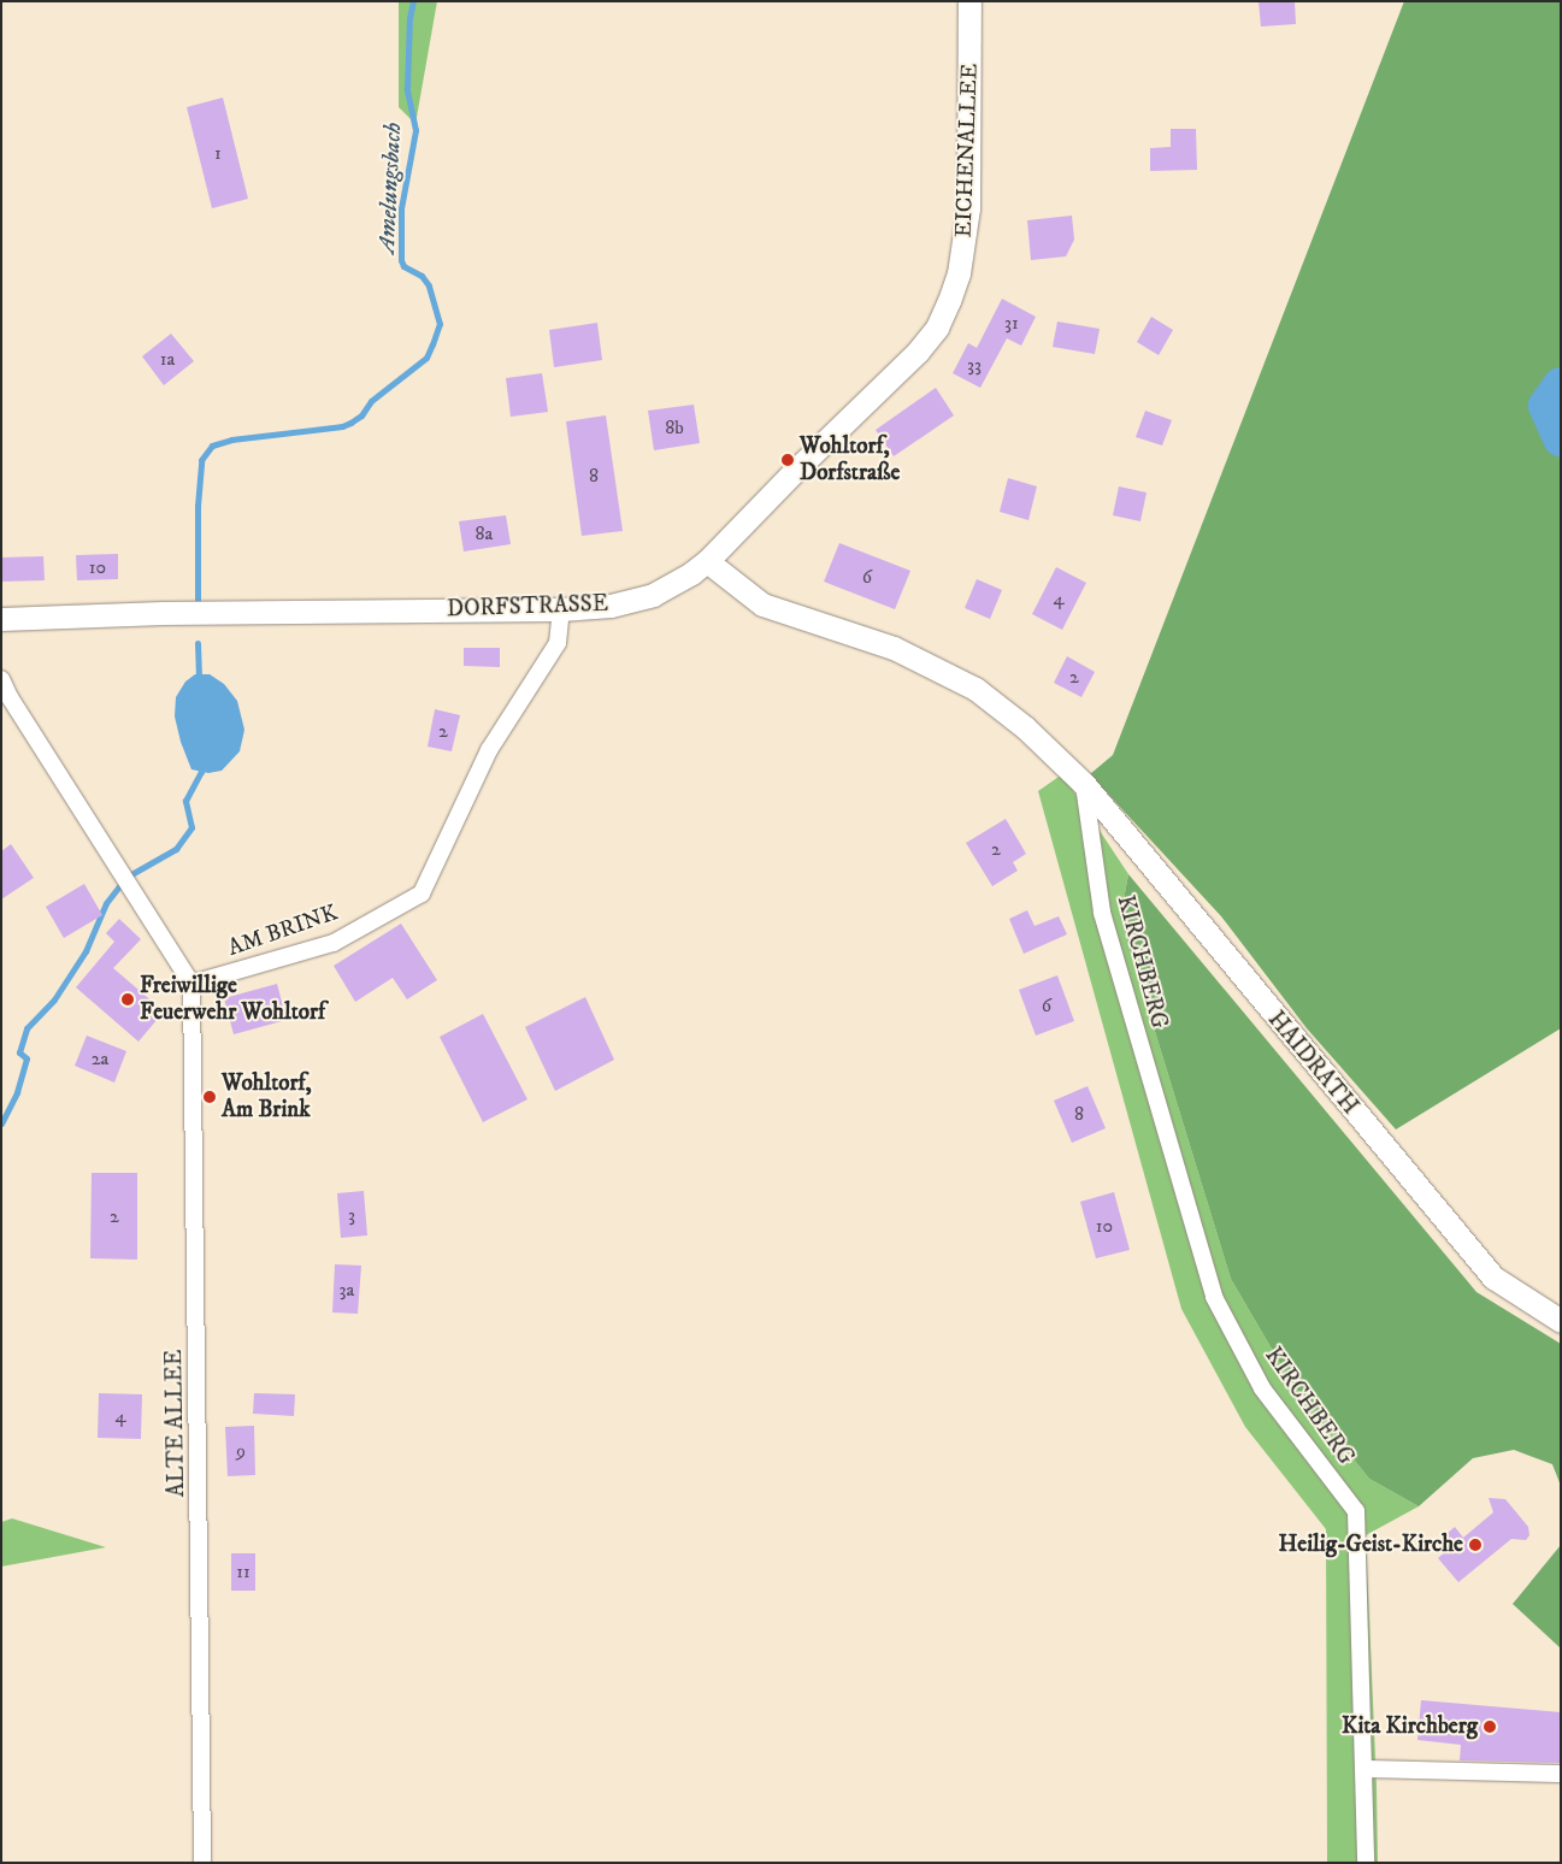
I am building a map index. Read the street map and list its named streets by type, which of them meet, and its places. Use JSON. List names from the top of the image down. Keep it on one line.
{"streets":{"street":["EICHENALLEE","DORFSTRASSE","AM BRINK","KIRCHBERG","HAIDRATH","ALTE ALLEE"]},"crossings":[["EICHENALLEE","DORFSTRASSE"],["DORFSTRASSE","AM BRINK"],["AM BRINK","ALTE ALLEE"],["KIRCHBERG","HAIDRATH"]],"water":["Amelungsbach"],"places":["Wohltorf, Dorfstraße","Freiwillige Feuerwehr Wohltorf","Wohltorf, Am Brink","Heilig-Geist-Kirche","Kita Kirchberg"],"house_numbers":["1","31","1a","33","8b","8","8a","10","6","4","2","2","2","6","2a","8","3","2","10","3a","4","9","11"]}
